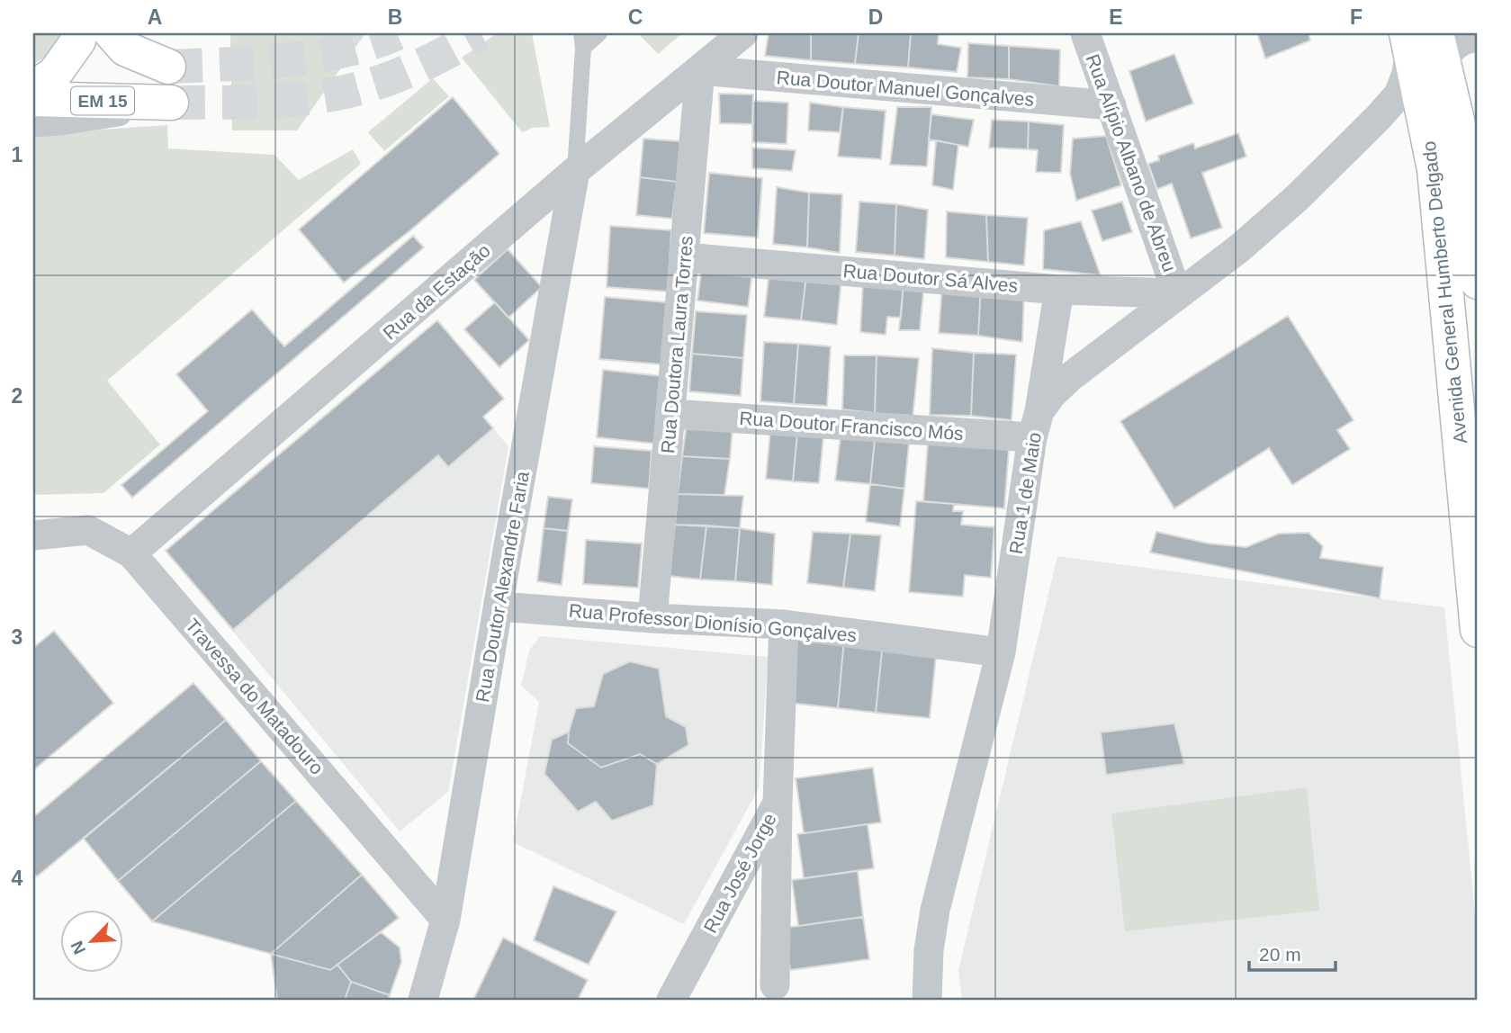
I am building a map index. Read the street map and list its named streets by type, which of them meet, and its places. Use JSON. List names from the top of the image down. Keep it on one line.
{"streets":{"main road":["EM 15","Avenida General Humberto Delgado"],"street":["Rua Doutor Manuel Gonçalves","Rua Alípio Albano de Abreu","Rua Doutor Sá Alves","Rua da Estação","Rua Doutora Laura Torres","Rua Doutor Francisco Mós","Rua 1 de Maio","Rua Doutor Alexandre Faria","Rua Professor Dionísio Gonçalves","Travessa do Matadouro","Rua José Jorge"]},"crossings":[["Rua Doutor Manuel Gonçalves","Rua Alípio Albano de Abreu"],["Rua Doutor Manuel Gonçalves","Rua da Estação"],["Rua Doutor Manuel Gonçalves","Rua Doutora Laura Torres"],["Rua Alípio Albano de Abreu","Rua Doutor Sá Alves"],["Rua Alípio Albano de Abreu","Rua 1 de Maio"],["Rua Doutor Sá Alves","Rua Doutora Laura Torres"],["Rua Doutor Sá Alves","Rua 1 de Maio"],["Rua da Estação","Rua Doutora Laura Torres"],["Rua da Estação","Rua Doutor Alexandre Faria"],["Rua da Estação","Travessa do Matadouro"],["Avenida General Humberto Delgado","Rua 1 de Maio"],["Rua Doutora Laura Torres","Rua Doutor Francisco Mós"],["Rua Doutora Laura Torres","Rua Professor Dionísio Gonçalves"],["Rua Doutor Francisco Mós","Rua 1 de Maio"],["Rua 1 de Maio","Rua Professor Dionísio Gonçalves"],["Rua Doutor Alexandre Faria","Rua Professor Dionísio Gonçalves"],["Rua Doutor Alexandre Faria","Travessa do Matadouro"],["Rua Professor Dionísio Gonçalves","Rua José Jorge"]],"scale_bar":"20 m","north":"bottom left","grid":{"columns":["A","B","C","D","E","F"],"rows":["1","2","3","4"]}}
